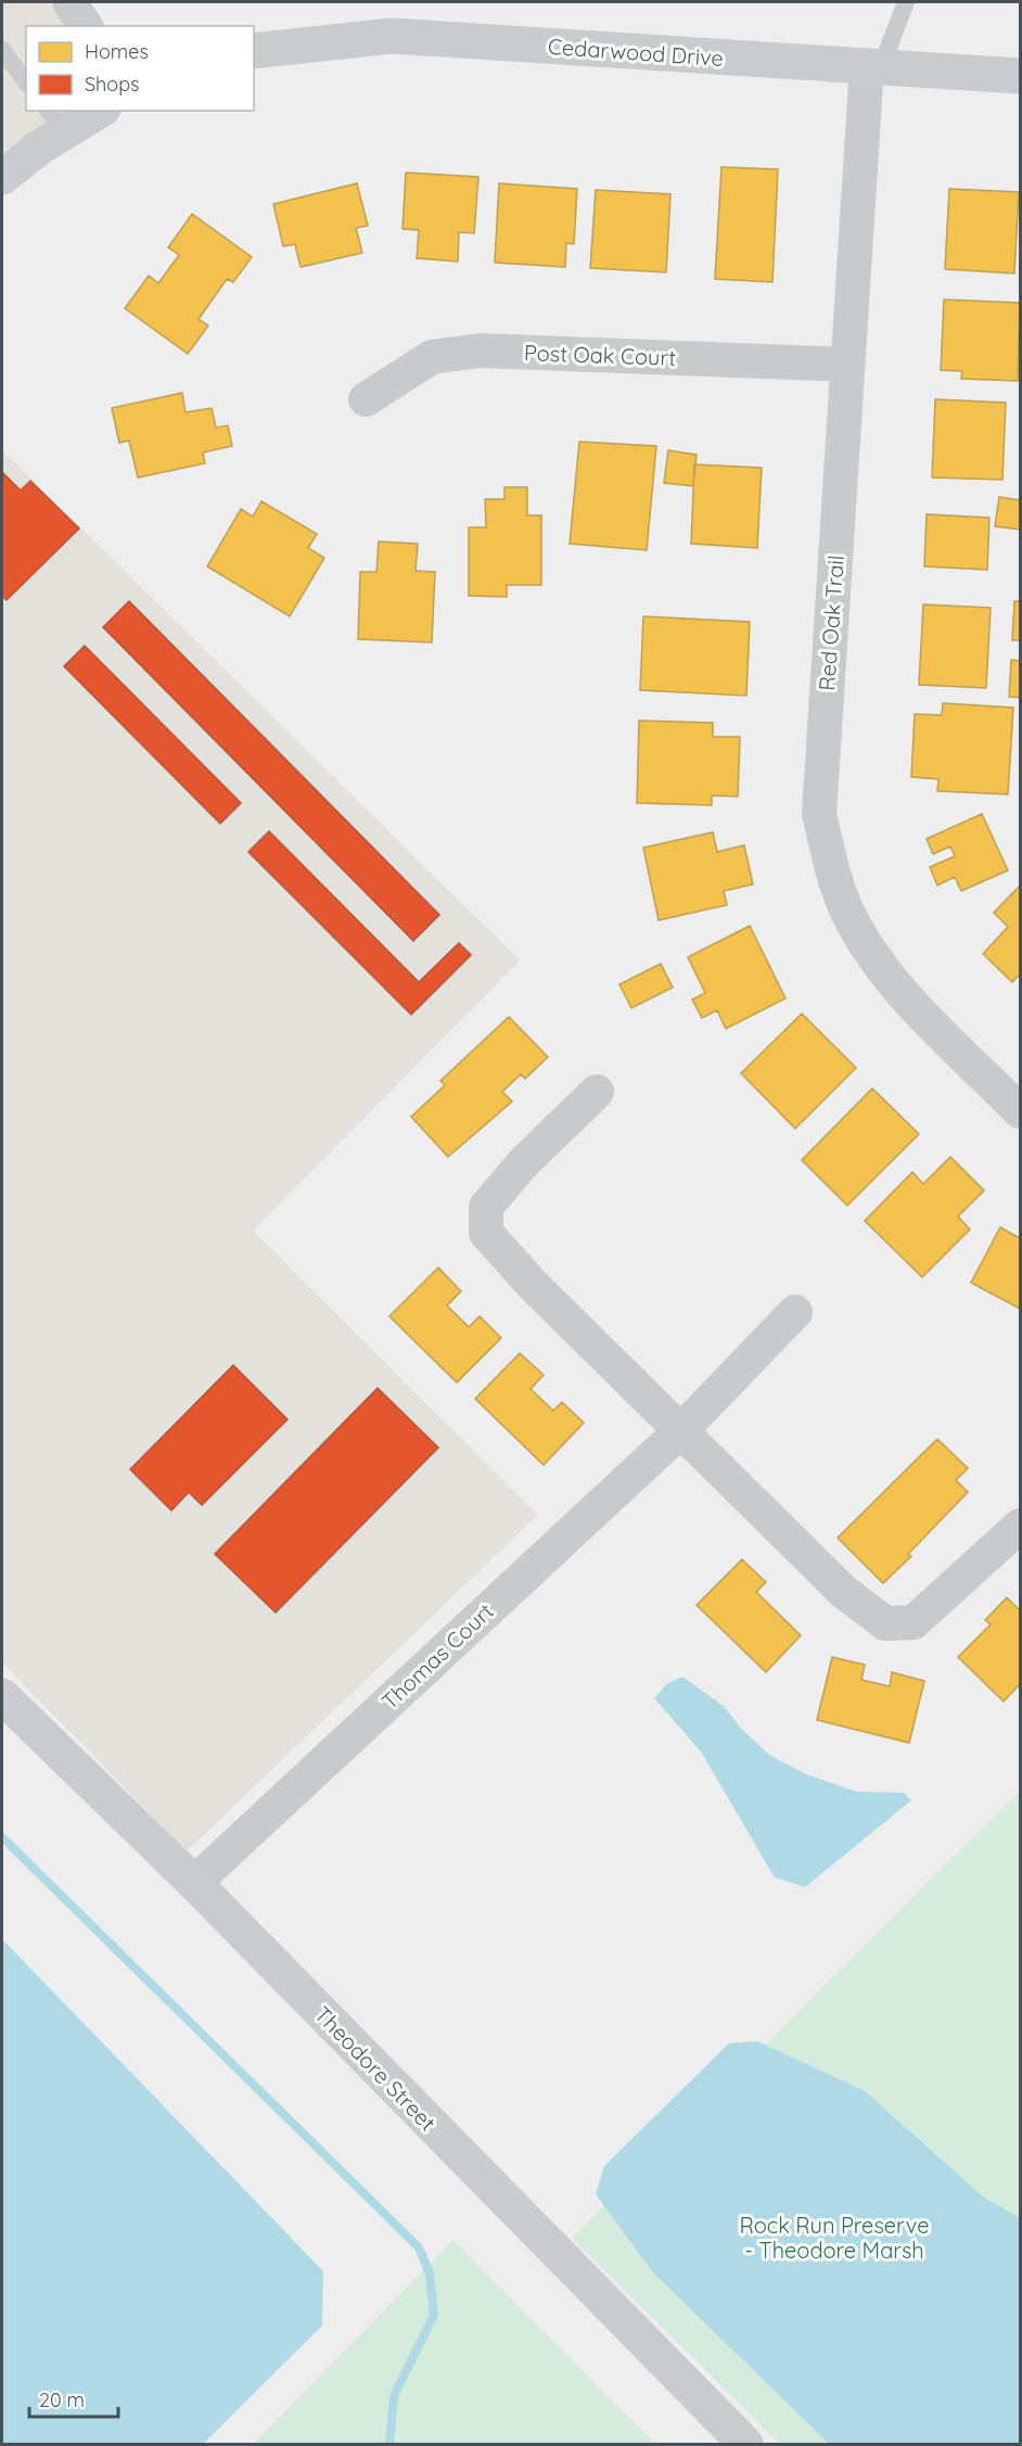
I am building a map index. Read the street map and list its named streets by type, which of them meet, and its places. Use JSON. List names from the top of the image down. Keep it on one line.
{"streets":{"street":["Cedarwood Drive","Post Oak Court","Red Oak Trail","Thomas Court","Theodore Street"]},"crossings":[["Cedarwood Drive","Red Oak Trail"],["Post Oak Court","Red Oak Trail"],["Thomas Court","Theodore Street"]],"parks":["Rock Run Preserve - Theodore Marsh"],"legend":["Homes","Shops"],"scale_bar":"20 m"}
